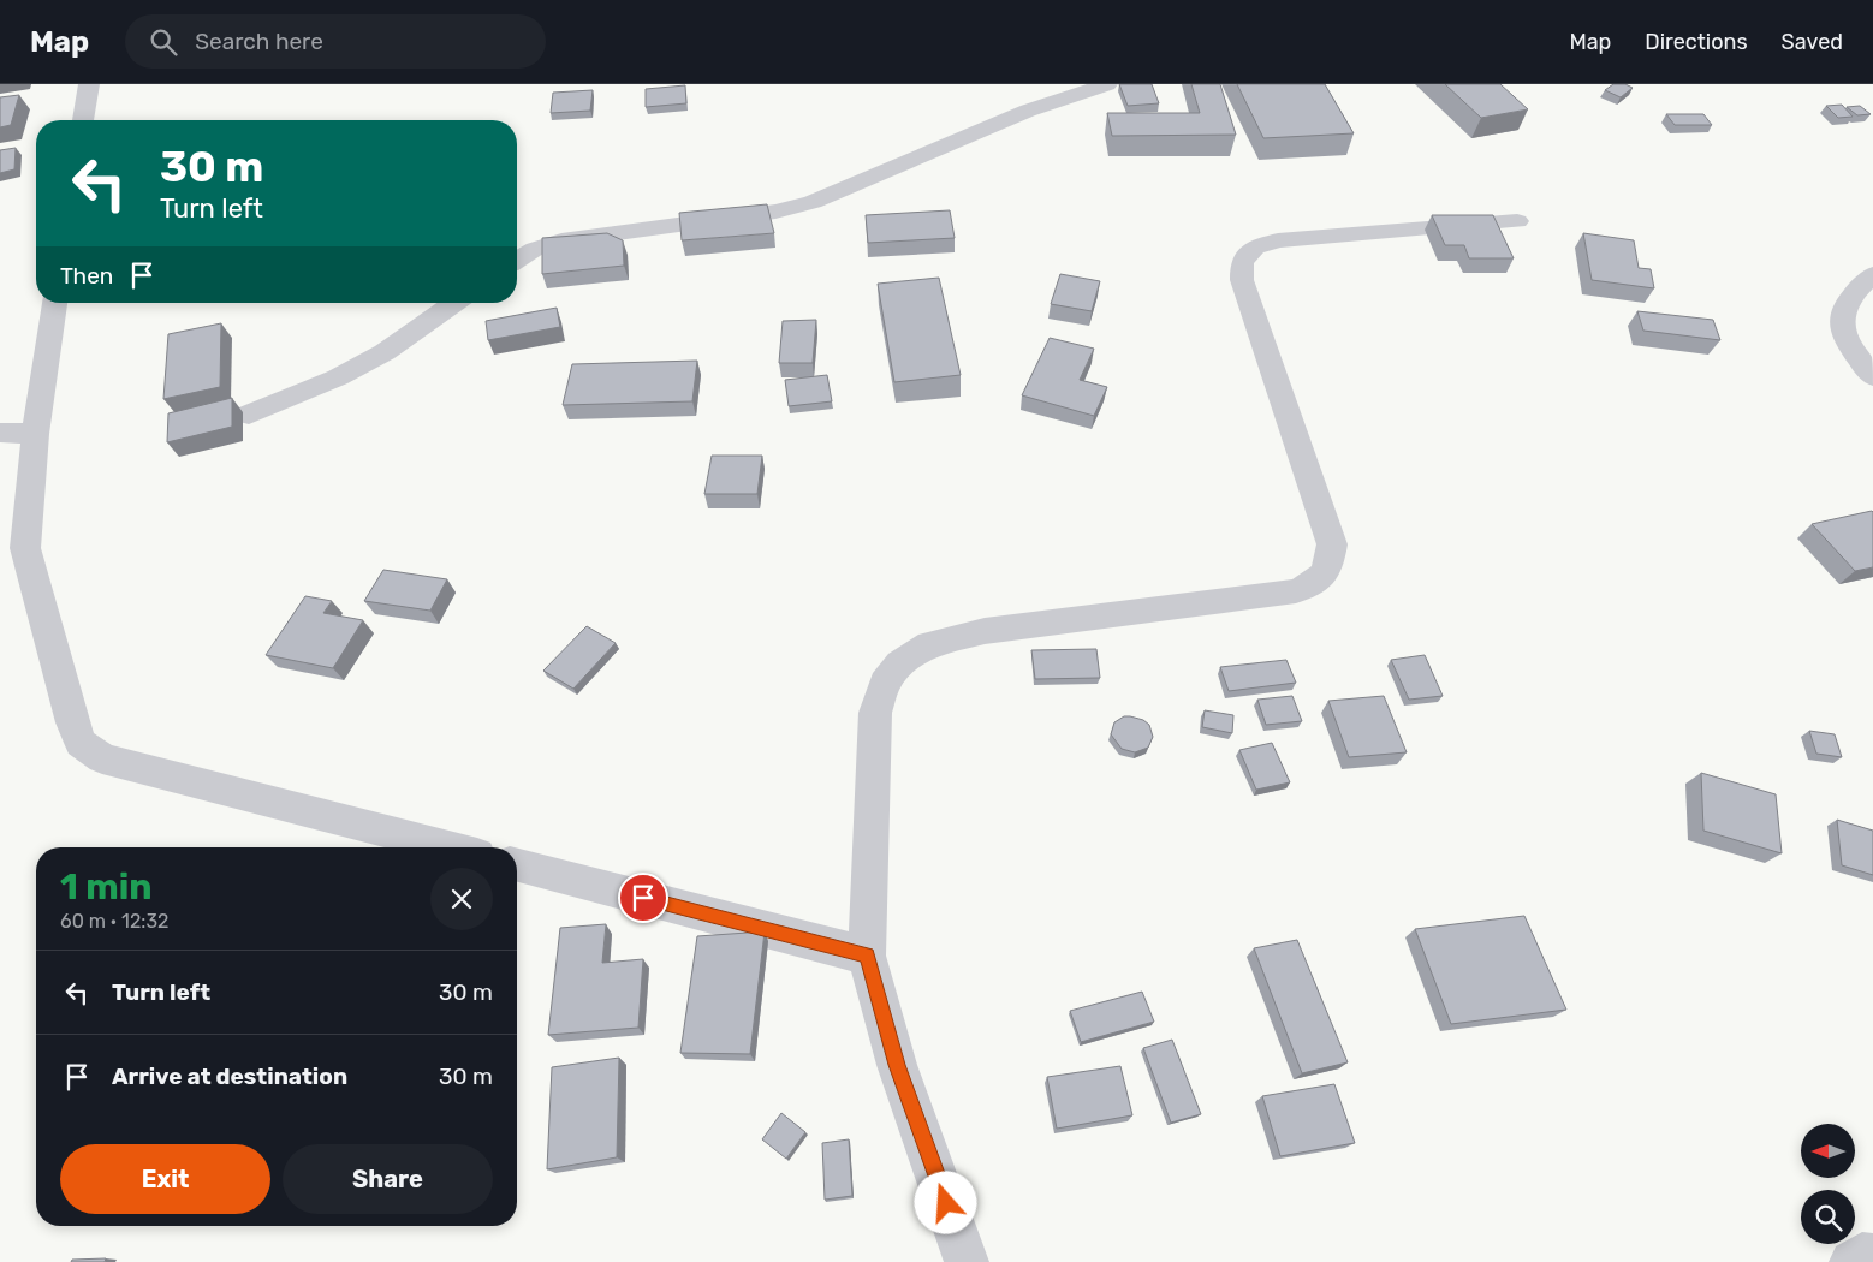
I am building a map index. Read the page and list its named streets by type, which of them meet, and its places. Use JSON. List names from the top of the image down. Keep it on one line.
{"north":"left","page":{"header":"Map","search":"Search here","nav":["Map","Directions","Saved"],"turn":["30 m","Turn left"],"then":"Then","heading":["1 min","60 m · 12:32"],"list":[{"name":"Turn left","value":"30 m"},{"name":"Arrive at destination","value":"30 m"}],"buttons":["Exit","Share"]}}
